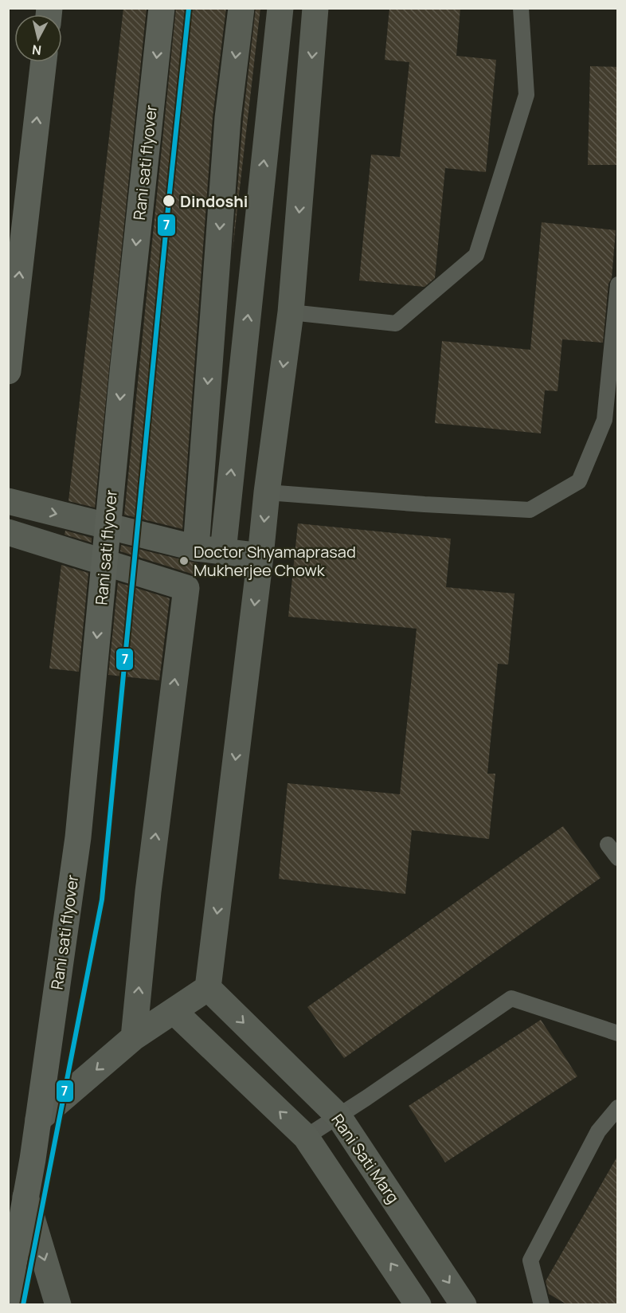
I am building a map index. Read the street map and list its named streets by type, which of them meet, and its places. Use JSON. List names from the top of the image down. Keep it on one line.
{"streets":{"highway":["Rani sati flyover"],"street":["Rani Sati Marg"]},"one_way":["Rani sati flyover"],"places":["Dindoshi","Doctor Shyamaprasad Mukherjee Chowk"],"lines":["transit line 7"],"north":"bottom"}
